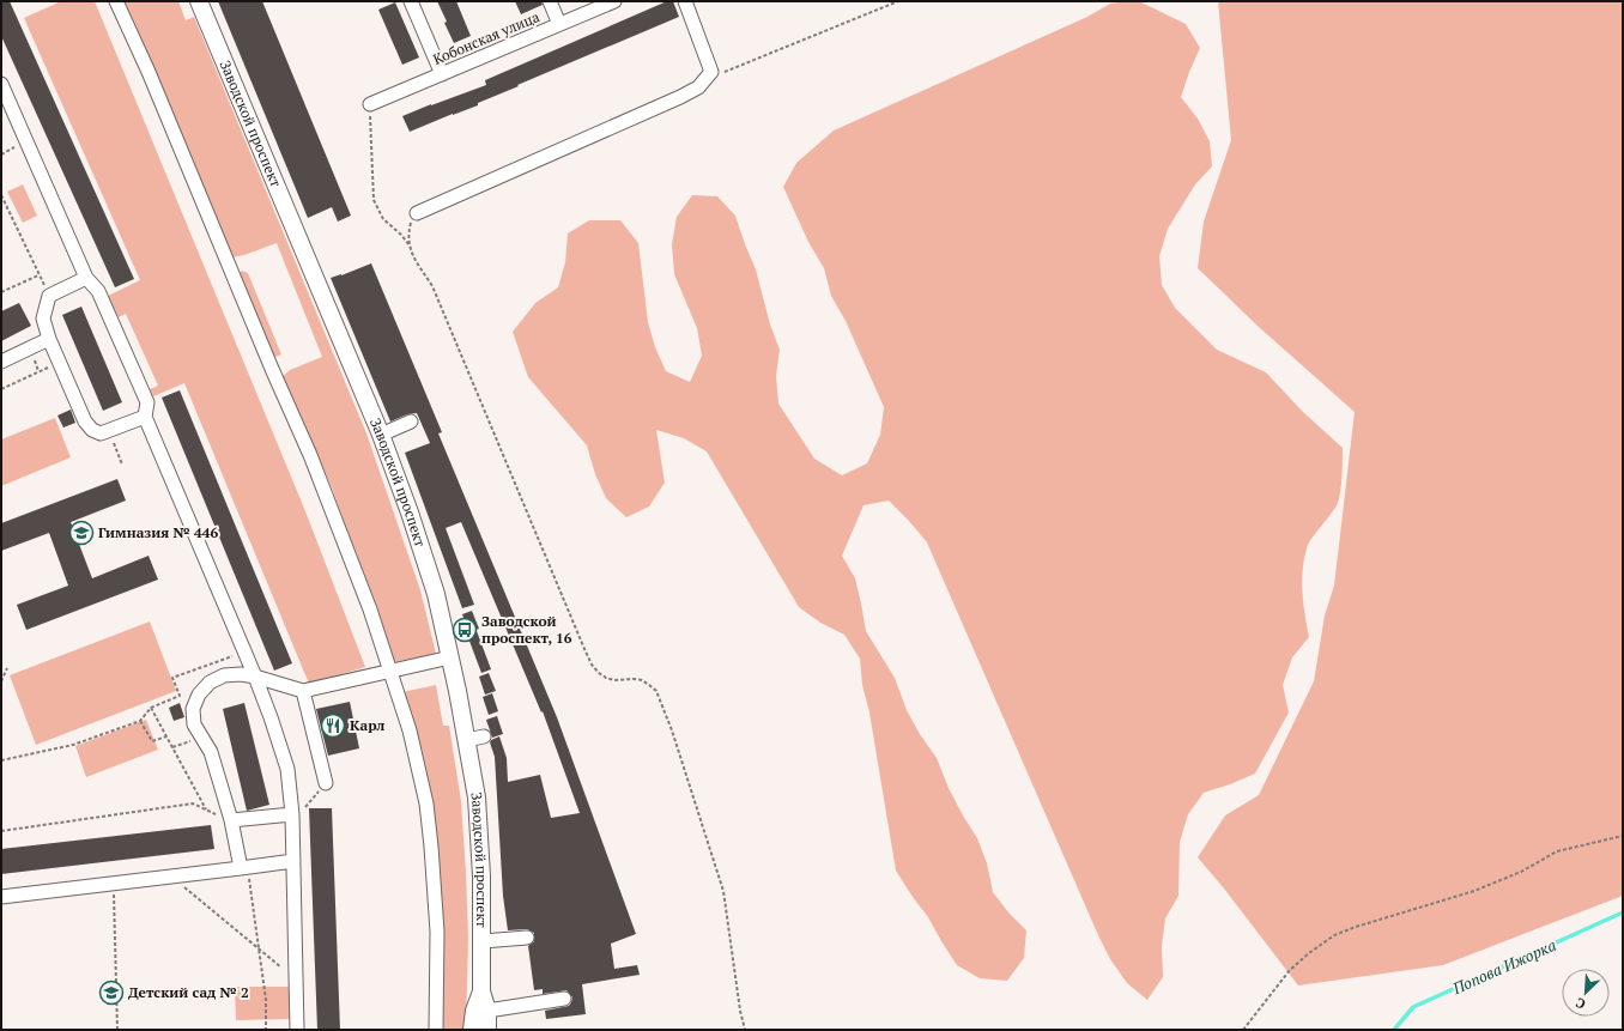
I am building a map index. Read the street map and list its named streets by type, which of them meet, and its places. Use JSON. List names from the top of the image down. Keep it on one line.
{"streets":{"main road":["Заводской проспект"],"street":["Кобонская улица"]},"water":["Попова Ижорка"],"places":{"school or university":["Гимназия № 446","Детский сад № 2"],"bus stop":["Заводской проспект, 16"],"restaurant":["Карл"]},"north":"bottom left"}
